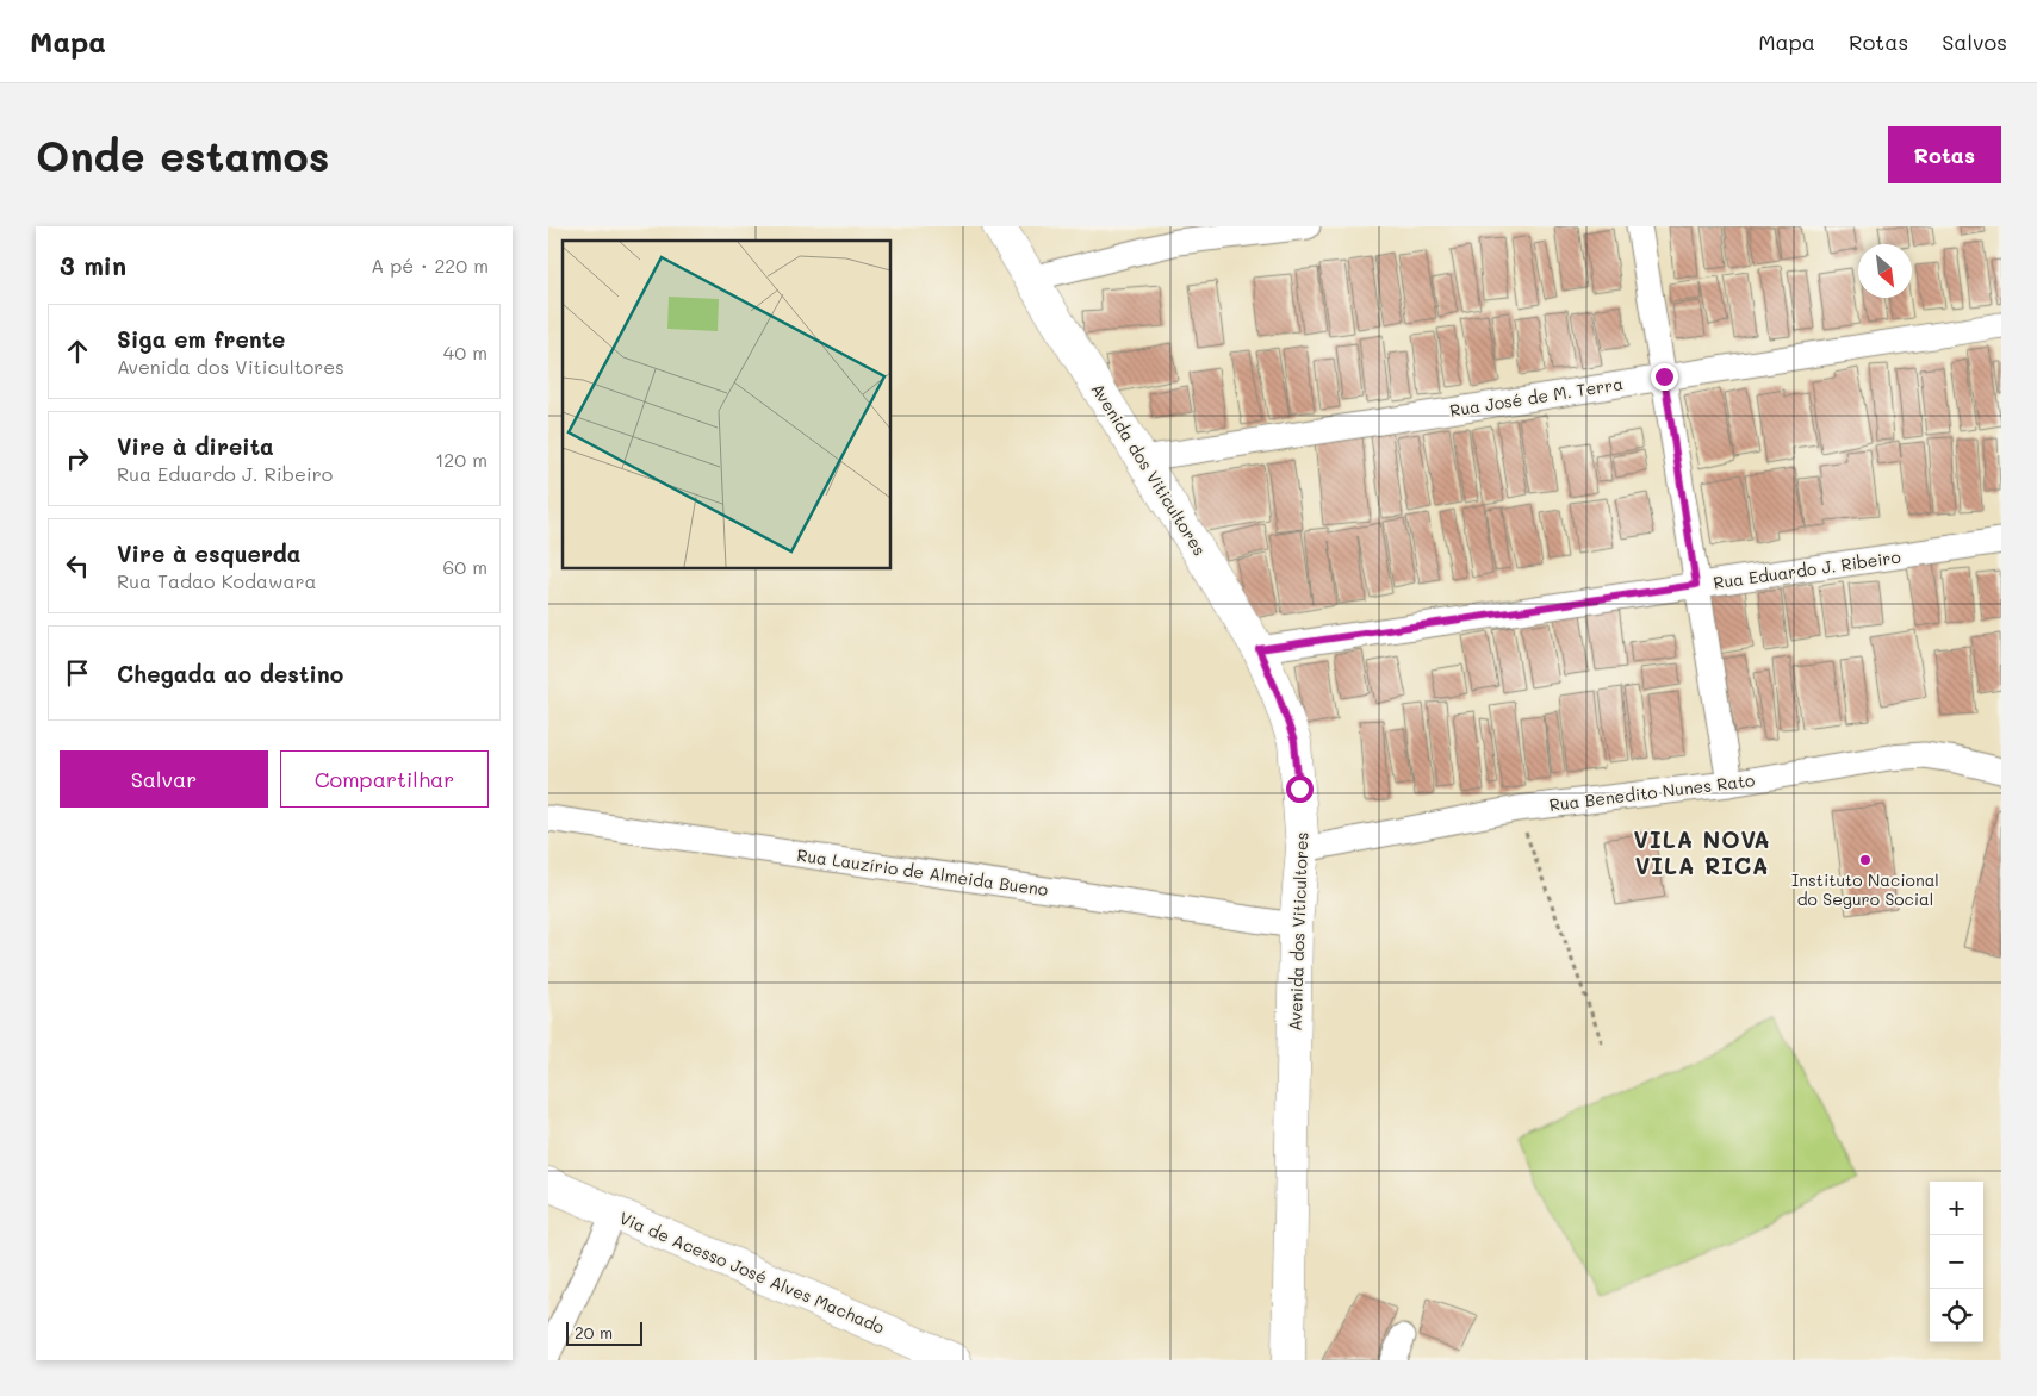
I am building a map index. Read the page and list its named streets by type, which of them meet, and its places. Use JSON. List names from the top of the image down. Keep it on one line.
{"streets":{"main road":["Avenida dos Viticultores","Via de Acesso José Alves Machado"],"street":["Rua José de M. Terra","Rua Eduardo J. Ribeiro","Rua Benedito Nunes Rato","Rua Lauzírio de Almeida Bueno"]},"crossings":[["Rua José de M. Terra","Avenida dos Viticultores"],["Avenida dos Viticultores","Rua Eduardo J. Ribeiro"],["Avenida dos Viticultores","Rua Benedito Nunes Rato"],["Avenida dos Viticultores","Rua Lauzírio de Almeida Bueno"]],"districts":["VILA NOVA VILA RICA"],"places":["Instituto Nacional do Seguro Social"],"scale_bar":"20 m","north":"bottom right","page":{"header":"Mapa","nav":["Mapa","Rotas","Salvos"],"buttons":["Rotas",["Salvar","Compartilhar"]],"title":"Onde estamos","heading":["3 min","A pé · 220 m"],"list":[["Siga em frente","Avenida dos Viticultores","40 m"],["Vire à direita","Rua Eduardo J. Ribeiro","120 m"],["Vire à esquerda","Rua Tadao Kodawara","60 m"],"Chegada ao destino"],"map_buttons":["+","−"],"scale":"20 m"}}
